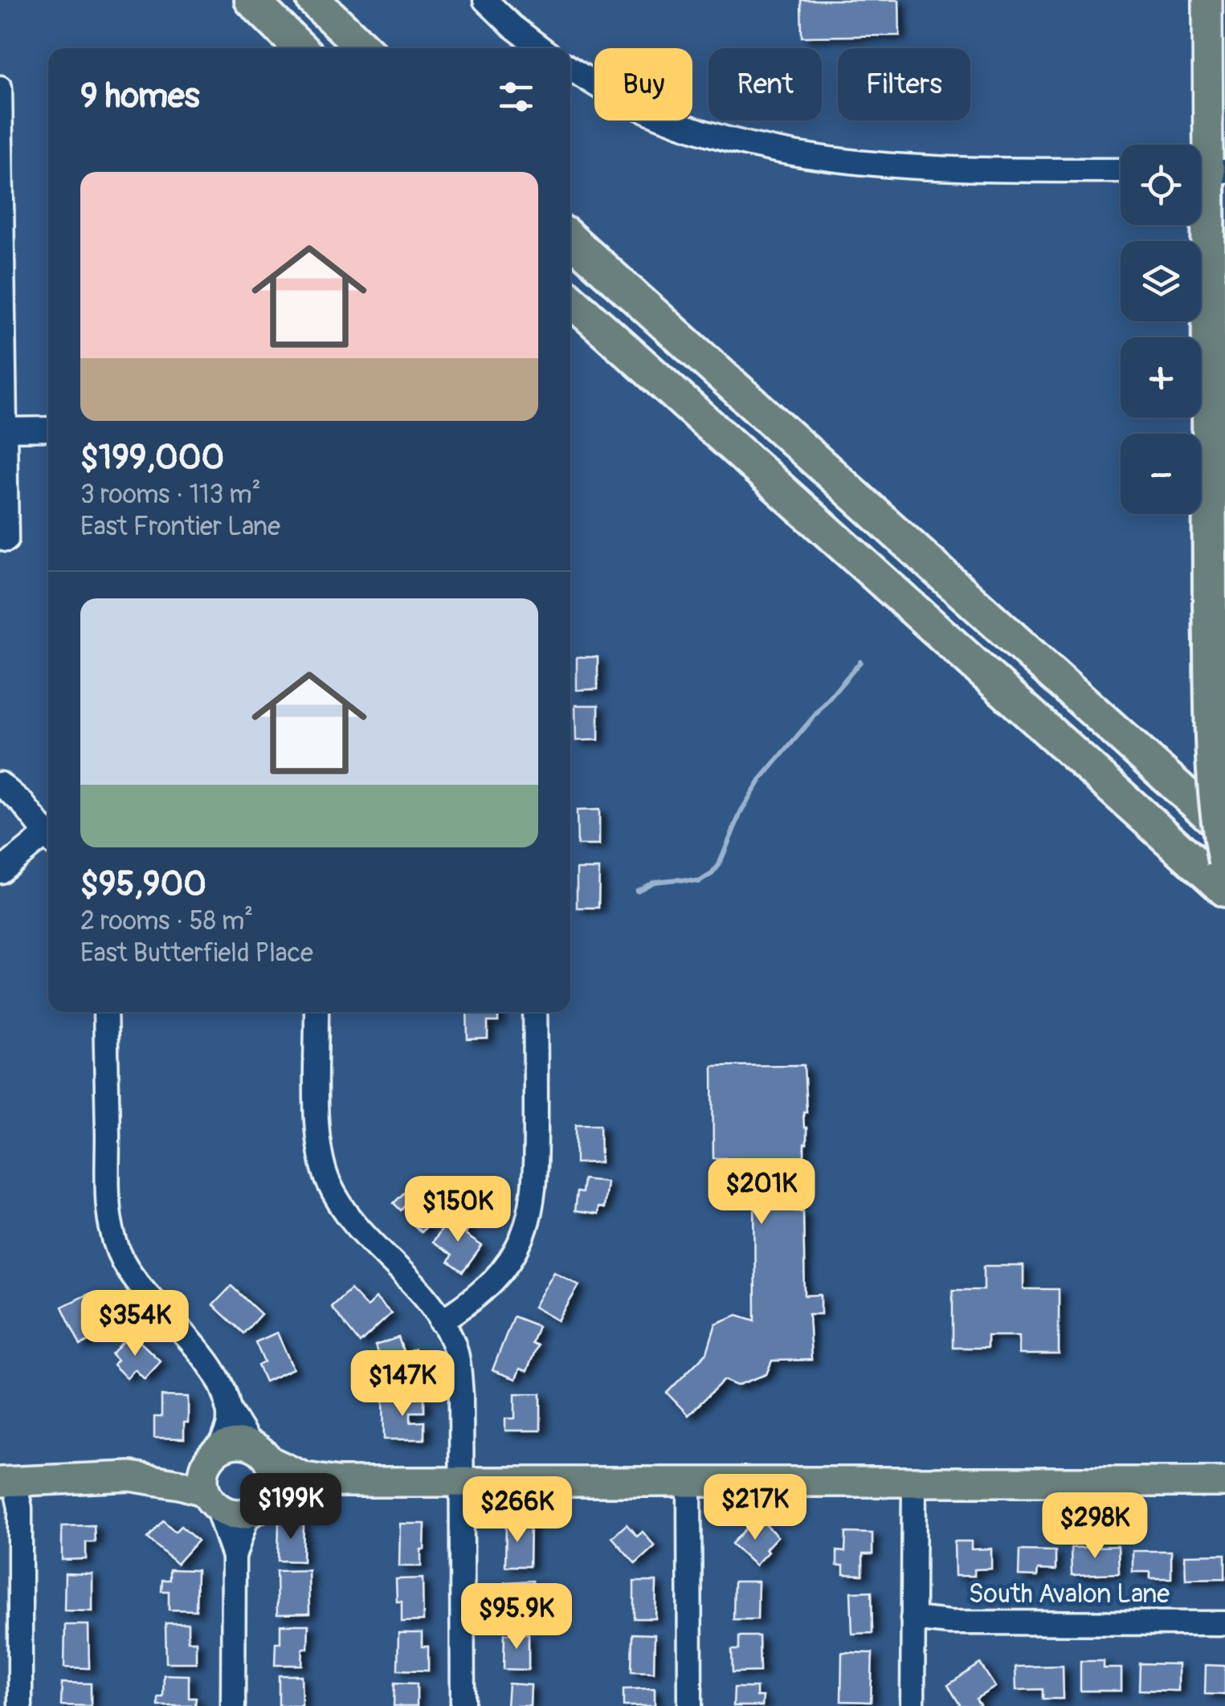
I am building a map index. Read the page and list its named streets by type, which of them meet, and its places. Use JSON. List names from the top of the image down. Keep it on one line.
{"streets":{"street":["South Avalon Lane"]},"page":{"chip":["Buy","Rent","Filters"],"heading":"9 homes","map_buttons":["+","−"],"list":[{"name":"$199,000","note":"3 rooms · 113 m² · East Frontier Lane"},{"name":"$95,900","note":"2 rooms · 58 m² · East Butterfield Place"}],"price":["$201K","$150K","$354K","$147K","$199K","$217K","$266K","$298K","$95.9K"]}}
